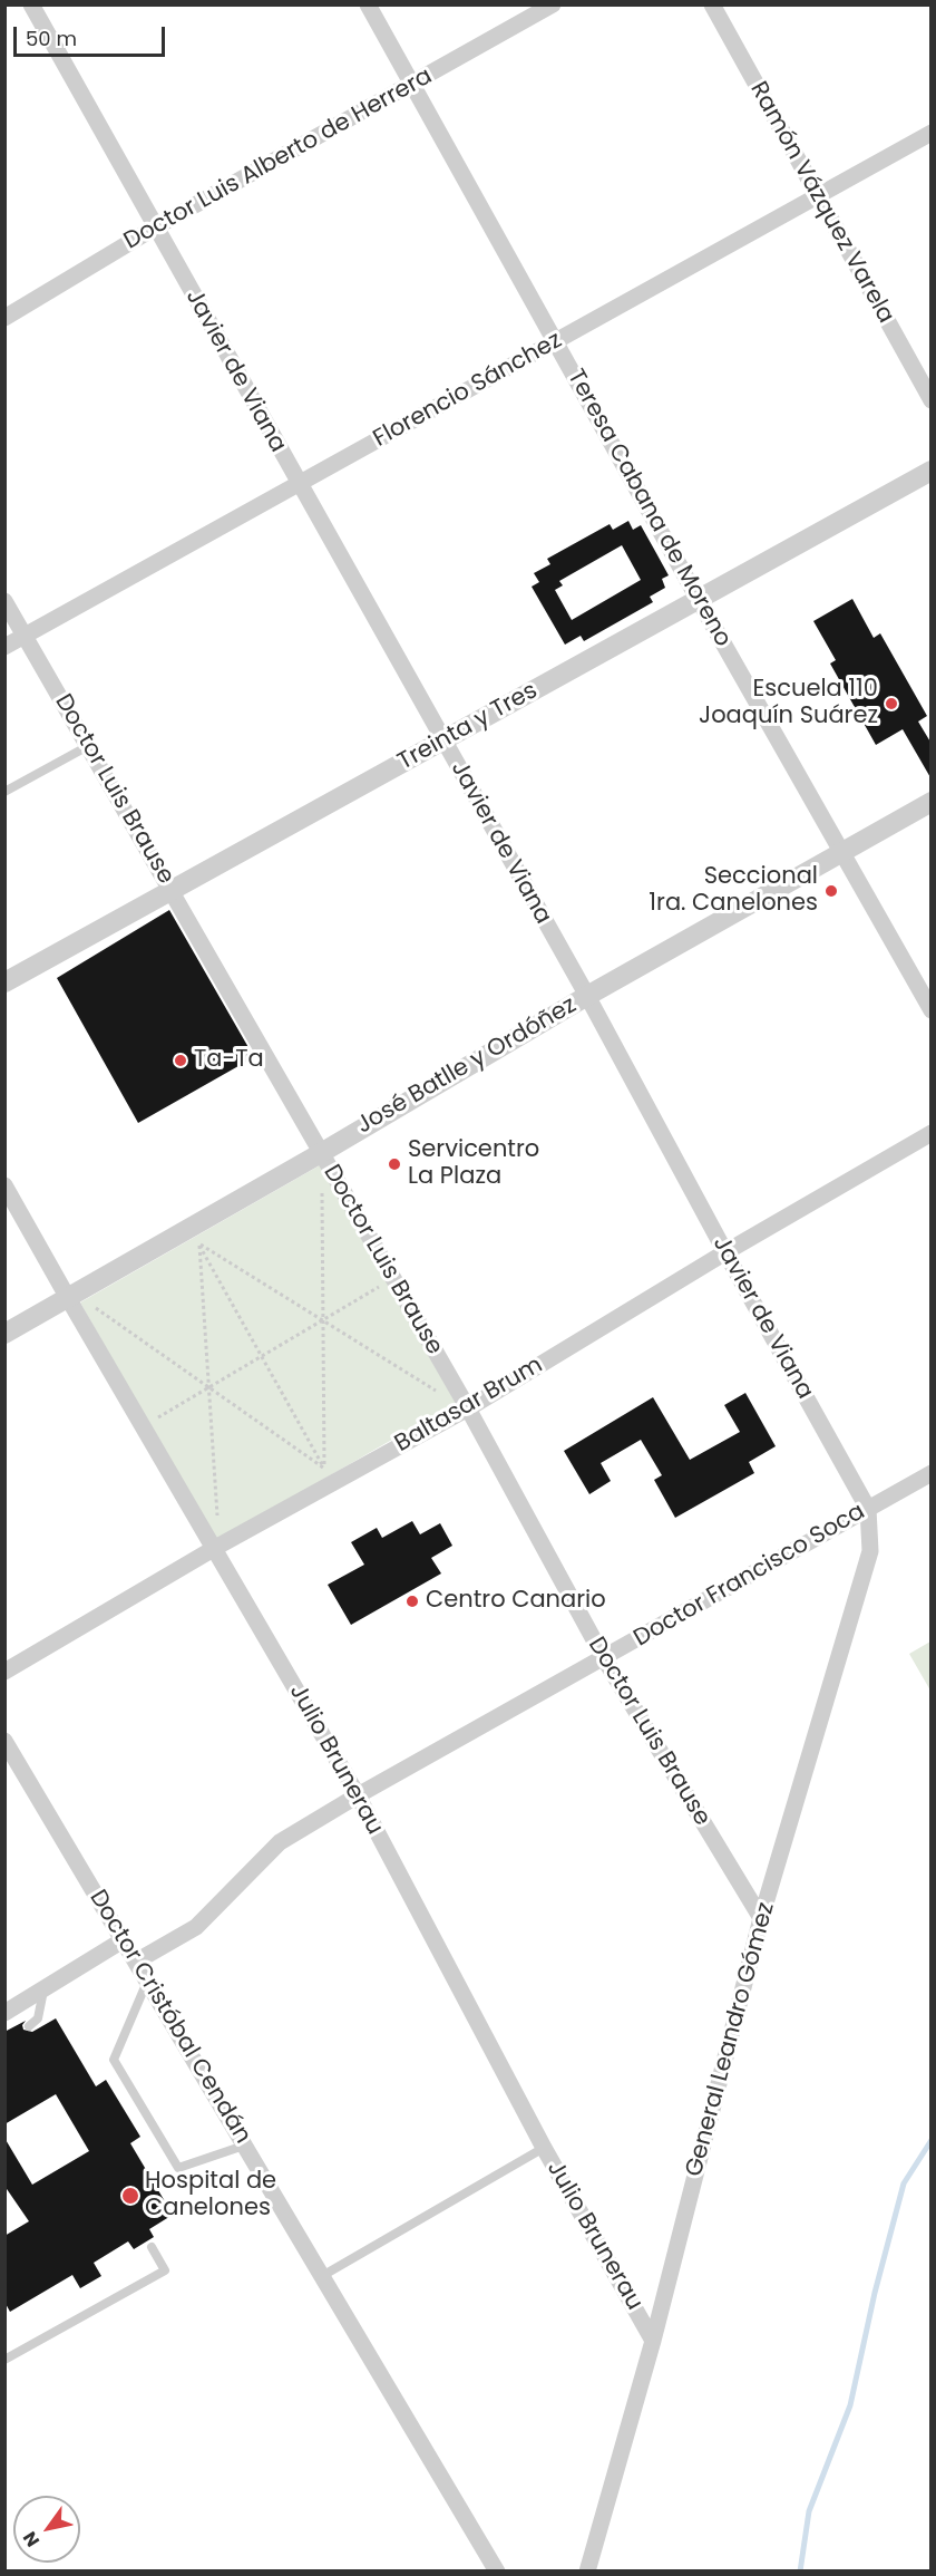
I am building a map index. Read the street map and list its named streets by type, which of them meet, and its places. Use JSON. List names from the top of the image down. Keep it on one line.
{"streets":{"street":["Doctor Luis Alberto de Herrera","Ramón Vázquez Varela","Javier de Viana","Florencio Sánchez","Teresa Cabana de Moreno","Treinta y Tres","Doctor Luis Brause","José Batlle y Ordóñez","Baltasar Brum","Doctor Francisco Soca","Julio Brunerau","Doctor Cristóbal Cendán","General Leandro Gómez"]},"crossings":[["Doctor Luis Alberto de Herrera","Javier de Viana"],["Doctor Luis Alberto de Herrera","Teresa Cabana de Moreno"],["Ramón Vázquez Varela","Florencio Sánchez"],["Javier de Viana","Florencio Sánchez"],["Javier de Viana","Treinta y Tres"],["Javier de Viana","José Batlle y Ordóñez"],["Javier de Viana","Baltasar Brum"],["Javier de Viana","Doctor Francisco Soca"],["Javier de Viana","General Leandro Gómez"],["Florencio Sánchez","Teresa Cabana de Moreno"],["Florencio Sánchez","Doctor Luis Brause"],["Teresa Cabana de Moreno","Treinta y Tres"],["Teresa Cabana de Moreno","José Batlle y Ordóñez"],["Treinta y Tres","Doctor Luis Brause"],["Doctor Luis Brause","José Batlle y Ordóñez"],["Doctor Luis Brause","Baltasar Brum"],["Doctor Luis Brause","Doctor Francisco Soca"],["Doctor Luis Brause","General Leandro Gómez"],["José Batlle y Ordóñez","Julio Brunerau"],["Baltasar Brum","Julio Brunerau"],["Doctor Francisco Soca","Julio Brunerau"],["Doctor Francisco Soca","Doctor Cristóbal Cendán"],["Doctor Francisco Soca","General Leandro Gómez"],["Julio Brunerau","General Leandro Gómez"]],"places":["Escuela 110 Joaquín Suárez","Seccional 1ra. Canelones","Ta-Ta","Servicentro La Plaza","Centro Canario","Hospital de Canelones"],"scale_bar":"50 m","north":"bottom left"}
